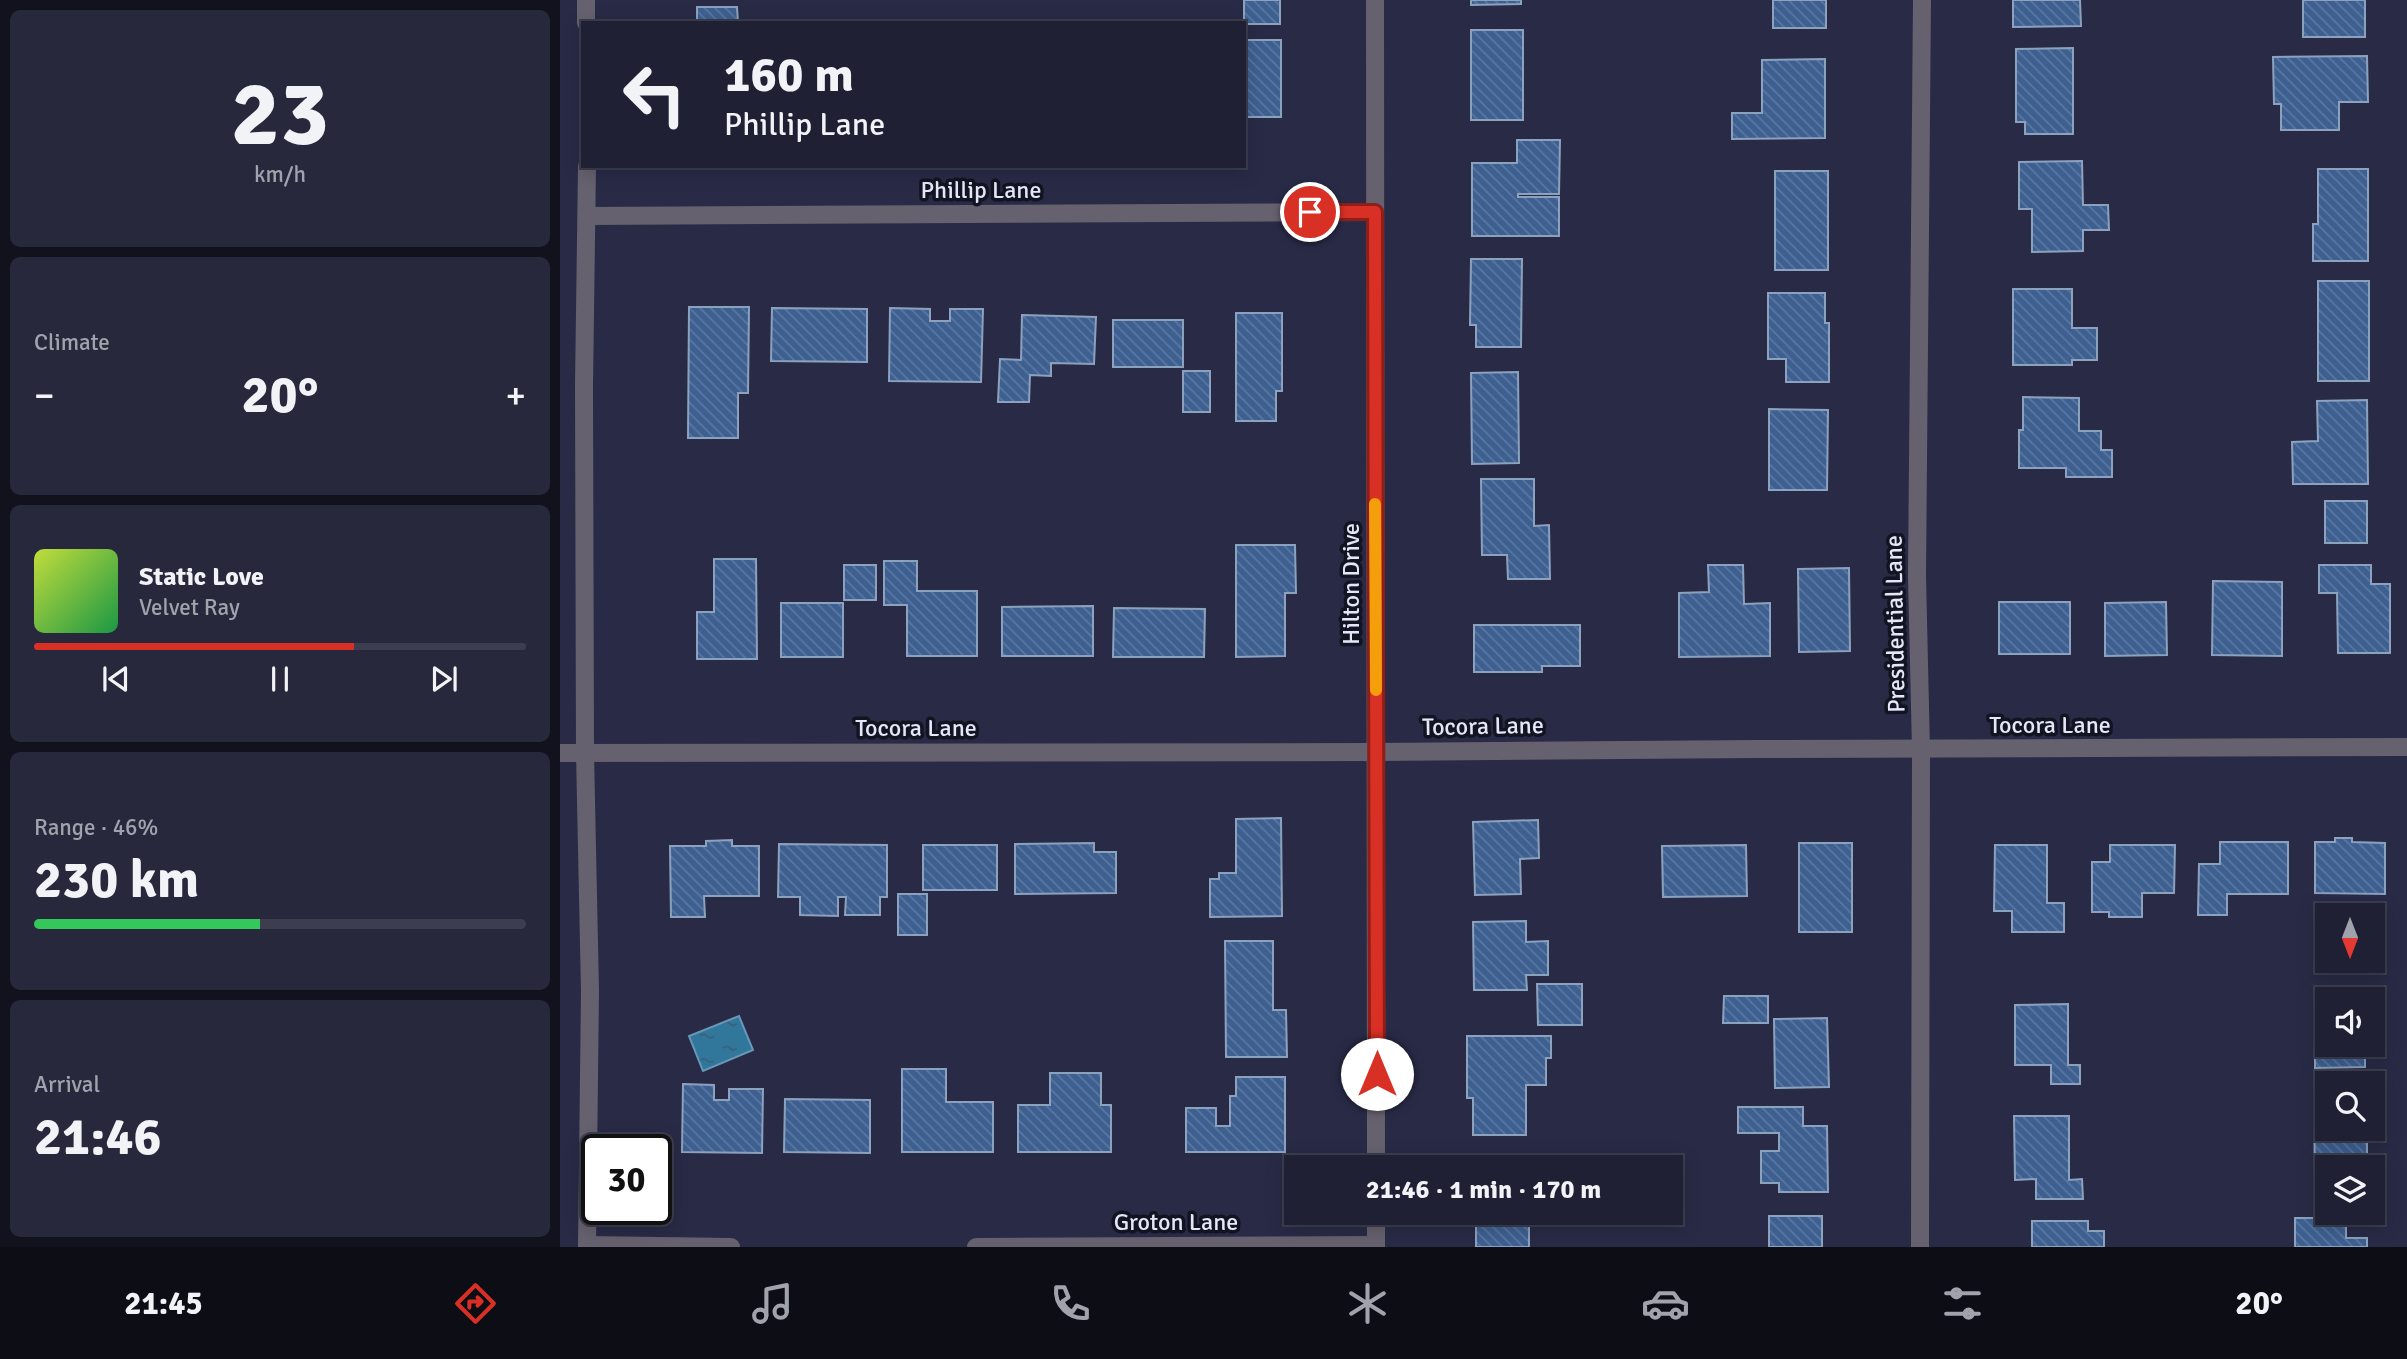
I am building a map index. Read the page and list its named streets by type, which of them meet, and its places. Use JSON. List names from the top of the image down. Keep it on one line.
{"streets":{"street":["Phillip Lane","Hilton Drive","Presidential Lane","Tocora Lane","Groton Lane"]},"crossings":[["Phillip Lane","Hilton Drive"],["Hilton Drive","Tocora Lane"],["Presidential Lane","Tocora Lane"]],"north":"bottom","page":{"tile":[["23","km/h"],"Climate",["Range · 46%","230 km"],["Arrival","21:46"]],"turn":["160 m","Phillip Lane"],"heat":["−","20°","+"],"song":["Static Love","Velvet Ray"],"limit":"30","trip":"21:46 · 1 min · 170 m","tabs":["21:45","20°"]}}
